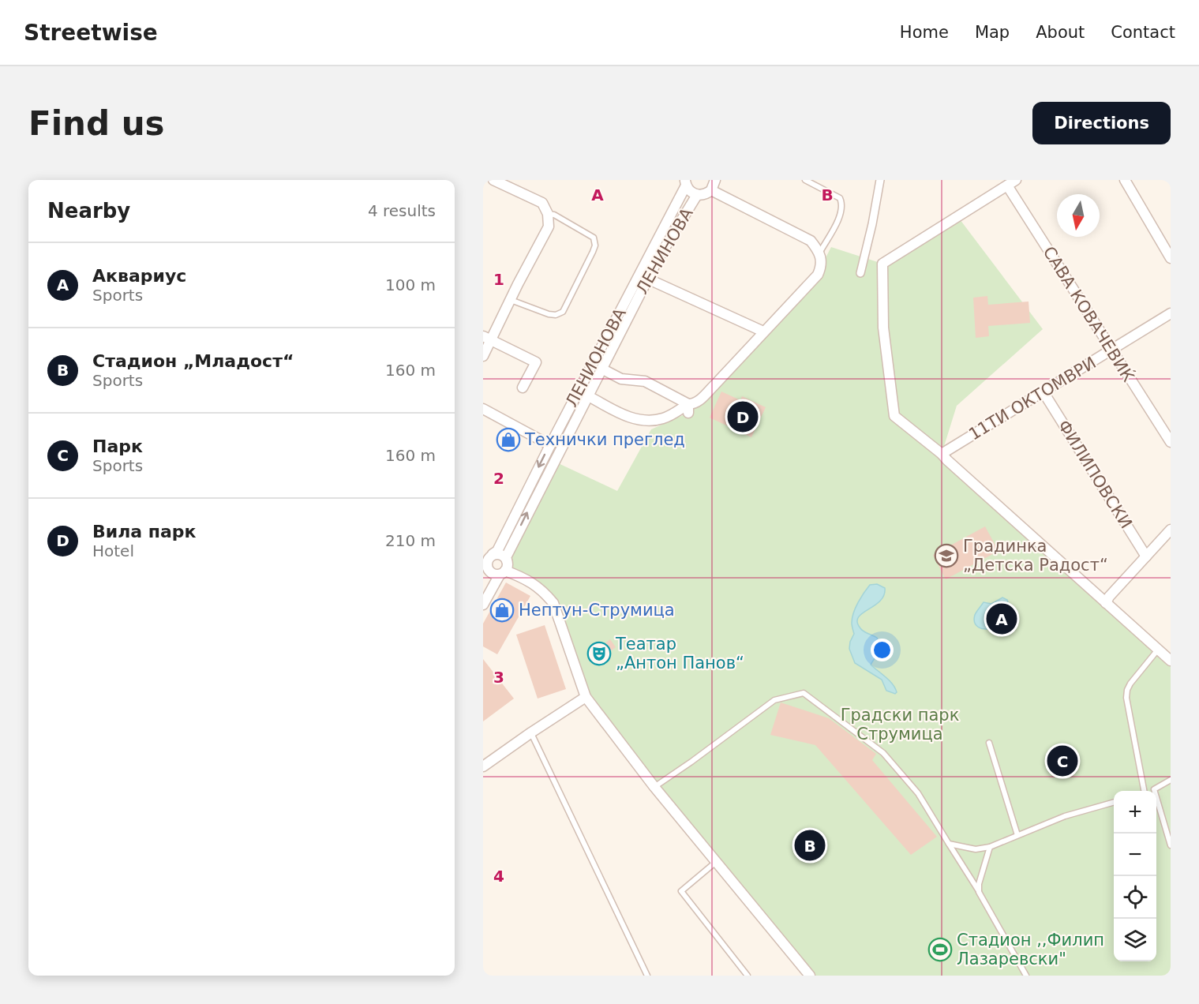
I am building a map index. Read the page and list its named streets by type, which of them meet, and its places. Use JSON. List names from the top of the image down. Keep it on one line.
{"streets":{"street":["ЛЕНИНОВА","САВА КОВАЧЕВИЌ","ЛЕНИОНОВА","11ТИ ОКТОМВРИ","ФИЛИПОВСКИ"]},"crossings":[["САВА КОВАЧЕВИЌ","11ТИ ОКТОМВРИ"],["11ТИ ОКТОМВРИ","ФИЛИПОВСКИ"]],"one_way":["ЛЕНИНОВА"],"parks":["Градски парк Струмица"],"places":{"shop":["Технички преглед","Нептун-Струмица"],"school or university":["Градинка „Детска Радост“"],"theatre":["Театар „Антон Панов“"],"sports":["Стадион ,,Филип Лазаревски\""]},"north":"bottom","page":{"header":"Streetwise","nav":["Home","Map","About","Contact"],"buttons":"Directions","title":"Find us","heading":["Nearby","4 results"],"list":[{"mark":"A","name":"Аквариус","note":"Sports","value":"100 m"},{"mark":"B","name":"Стадион „Младост“","note":"Sports","value":"160 m"},{"mark":"C","name":"Парк","note":"Sports","value":"160 m"},{"mark":"D","name":"Вила парк","note":"Hotel","value":"210 m"}],"pins":["D","A","C","B"],"map_buttons":["+","−"]},"grid":{"columns":["A","B"],"rows":["1","2","3","4"]}}
